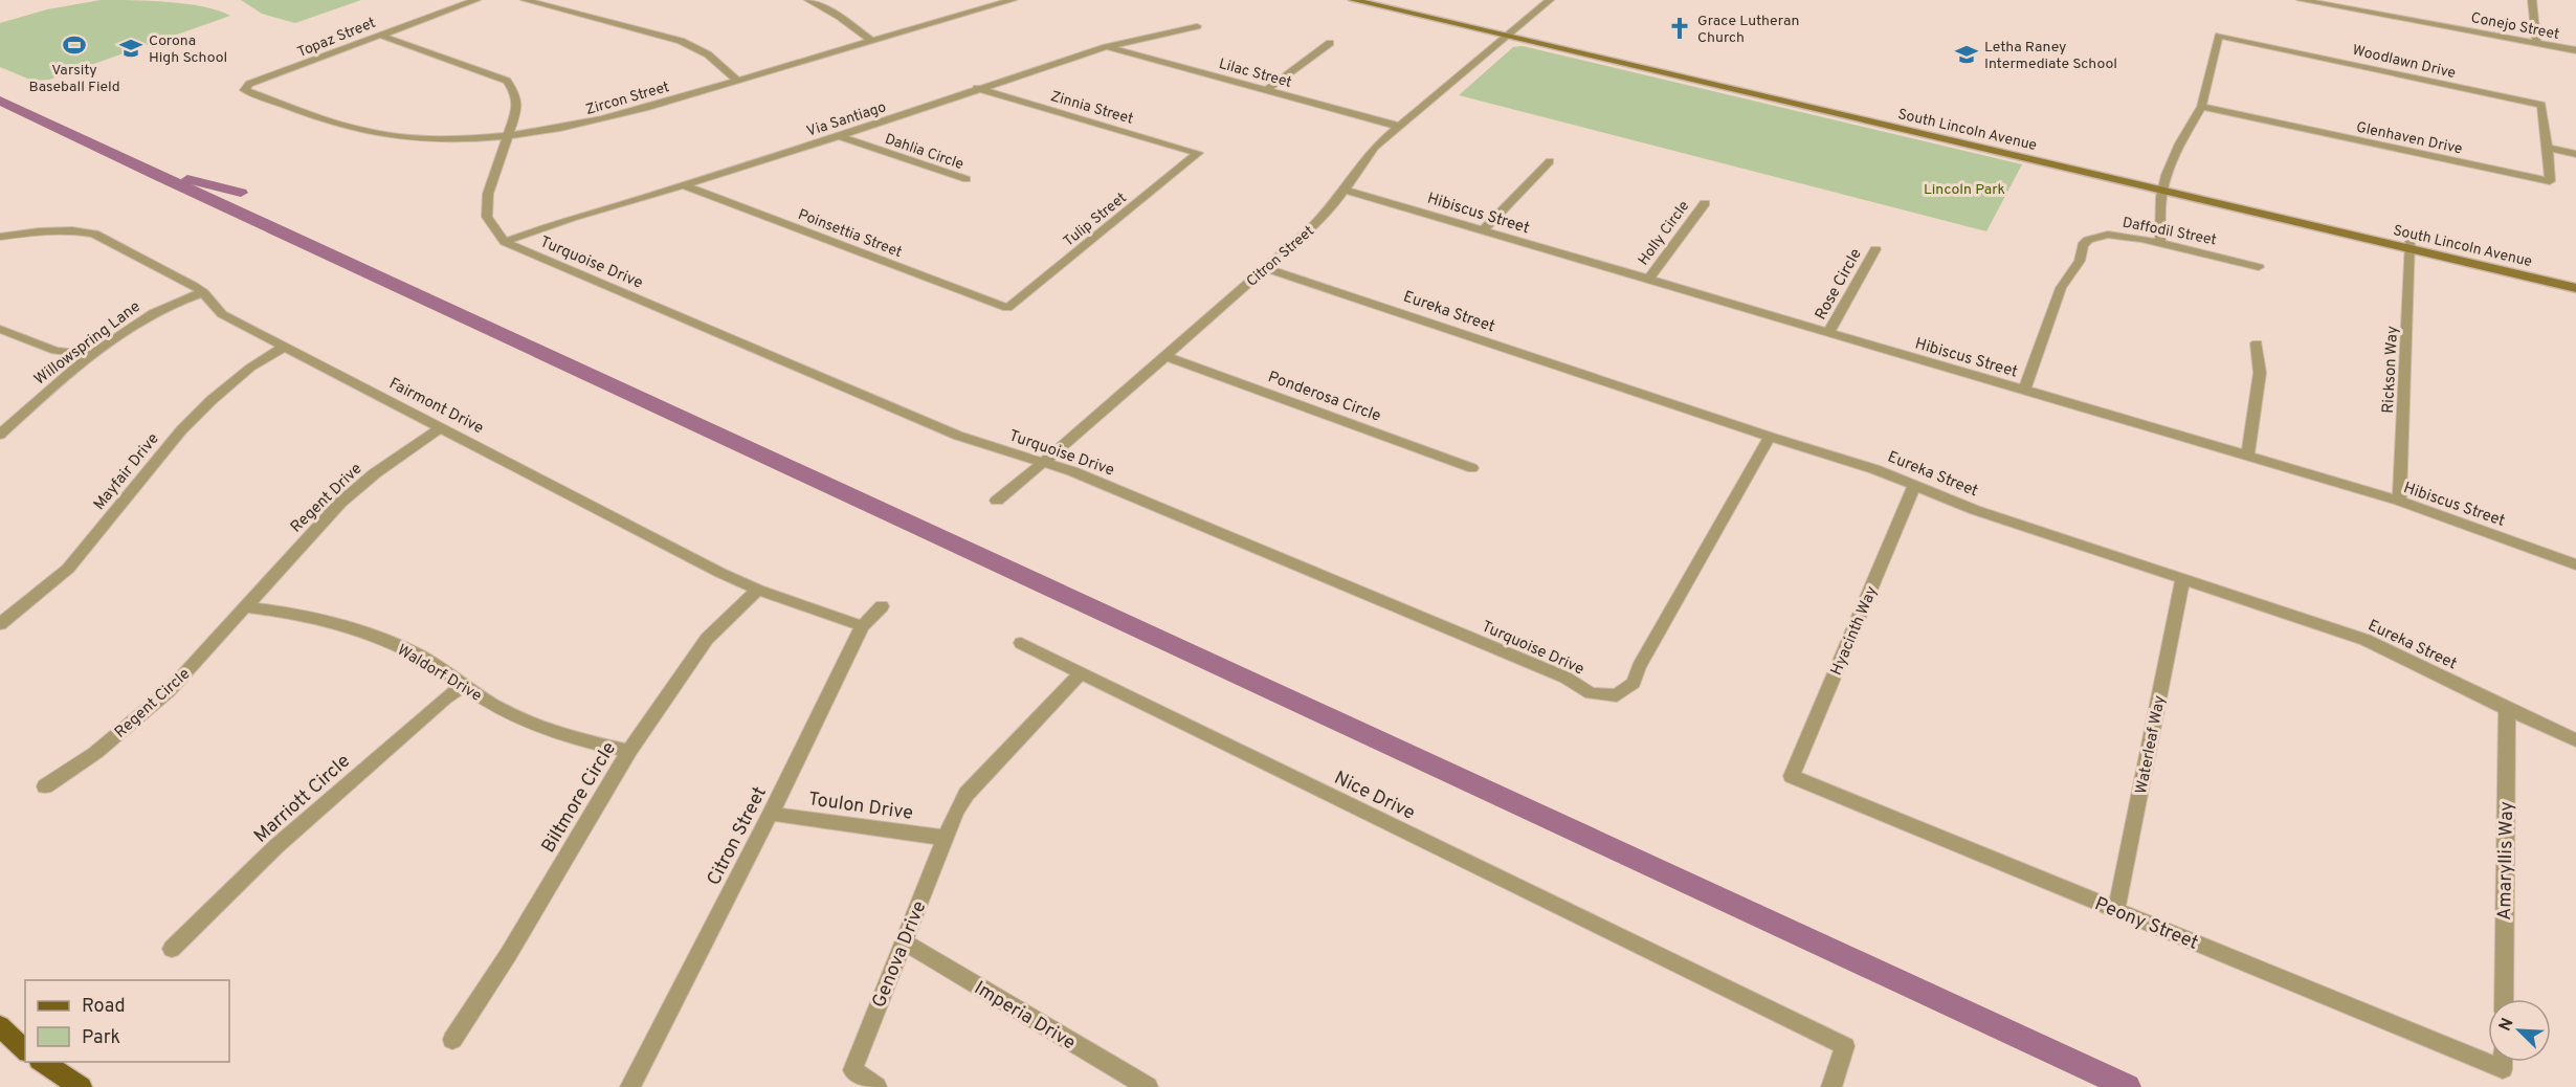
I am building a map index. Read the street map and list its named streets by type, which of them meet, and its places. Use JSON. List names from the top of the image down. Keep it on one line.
{"streets":{"main road":["South Lincoln Avenue"],"street":["Conejo Street","Topaz Street","Woodlawn Drive","Lilac Street","Zircon Street","Zinnia Street","Via Santiago","Glenhaven Drive","Dahlia Circle","Hibiscus Street","Tulip Street","Daffodil Street","Poinsettia Street","Holly Circle","Citron Street","Turquoise Drive","Rose Circle","Eureka Street","Willowspring Lane","Rickson Way","Ponderosa Circle","Fairmont Drive","Mayfair Drive","Regent Drive","Hyacinth Way","Waldorf Drive","Regent Circle","Waterleaf Way","Nice Drive","Biltmore Circle","Marriott Circle","Toulon Drive","Amaryllis Way","Peony Street","Genova Drive","Imperia Drive"]},"crossings":[["Topaz Street","Zircon Street"],["Woodlawn Drive","Glenhaven Drive"],["Lilac Street","Via Santiago"],["Lilac Street","Citron Street"],["Zinnia Street","Via Santiago"],["Zinnia Street","Tulip Street"],["Via Santiago","Dahlia Circle"],["Via Santiago","Poinsettia Street"],["Via Santiago","Turquoise Drive"],["South Lincoln Avenue","Citron Street"],["South Lincoln Avenue","Rickson Way"],["Hibiscus Street","Daffodil Street"],["Hibiscus Street","Holly Circle"],["Hibiscus Street","Citron Street"],["Hibiscus Street","Rose Circle"],["Hibiscus Street","Rickson Way"],["Tulip Street","Poinsettia Street"],["Citron Street","Turquoise Drive"],["Citron Street","Eureka Street"],["Citron Street","Ponderosa Circle"],["Citron Street","Fairmont Drive"],["Citron Street","Toulon Drive"],["Turquoise Drive","Eureka Street"],["Eureka Street","Hyacinth Way"],["Eureka Street","Waterleaf Way"],["Eureka Street","Amaryllis Way"],["Willowspring Lane","Fairmont Drive"],["Fairmont Drive","Mayfair Drive"],["Fairmont Drive","Regent Drive"],["Fairmont Drive","Biltmore Circle"],["Regent Drive","Waldorf Drive"],["Regent Drive","Regent Circle"],["Hyacinth Way","Peony Street"],["Waldorf Drive","Regent Circle"],["Waldorf Drive","Biltmore Circle"],["Waldorf Drive","Marriott Circle"],["Waterleaf Way","Peony Street"],["Toulon Drive","Genova Drive"],["Genova Drive","Imperia Drive"]],"parks":["Lincoln Park"],"places":{"church":["Grace Lutheran Church"],"sports":["Varsity Baseball Field"],"school or university":["Corona High School","Letha Raney Intermediate School"]},"legend":["Road","Park"],"north":"top left"}
